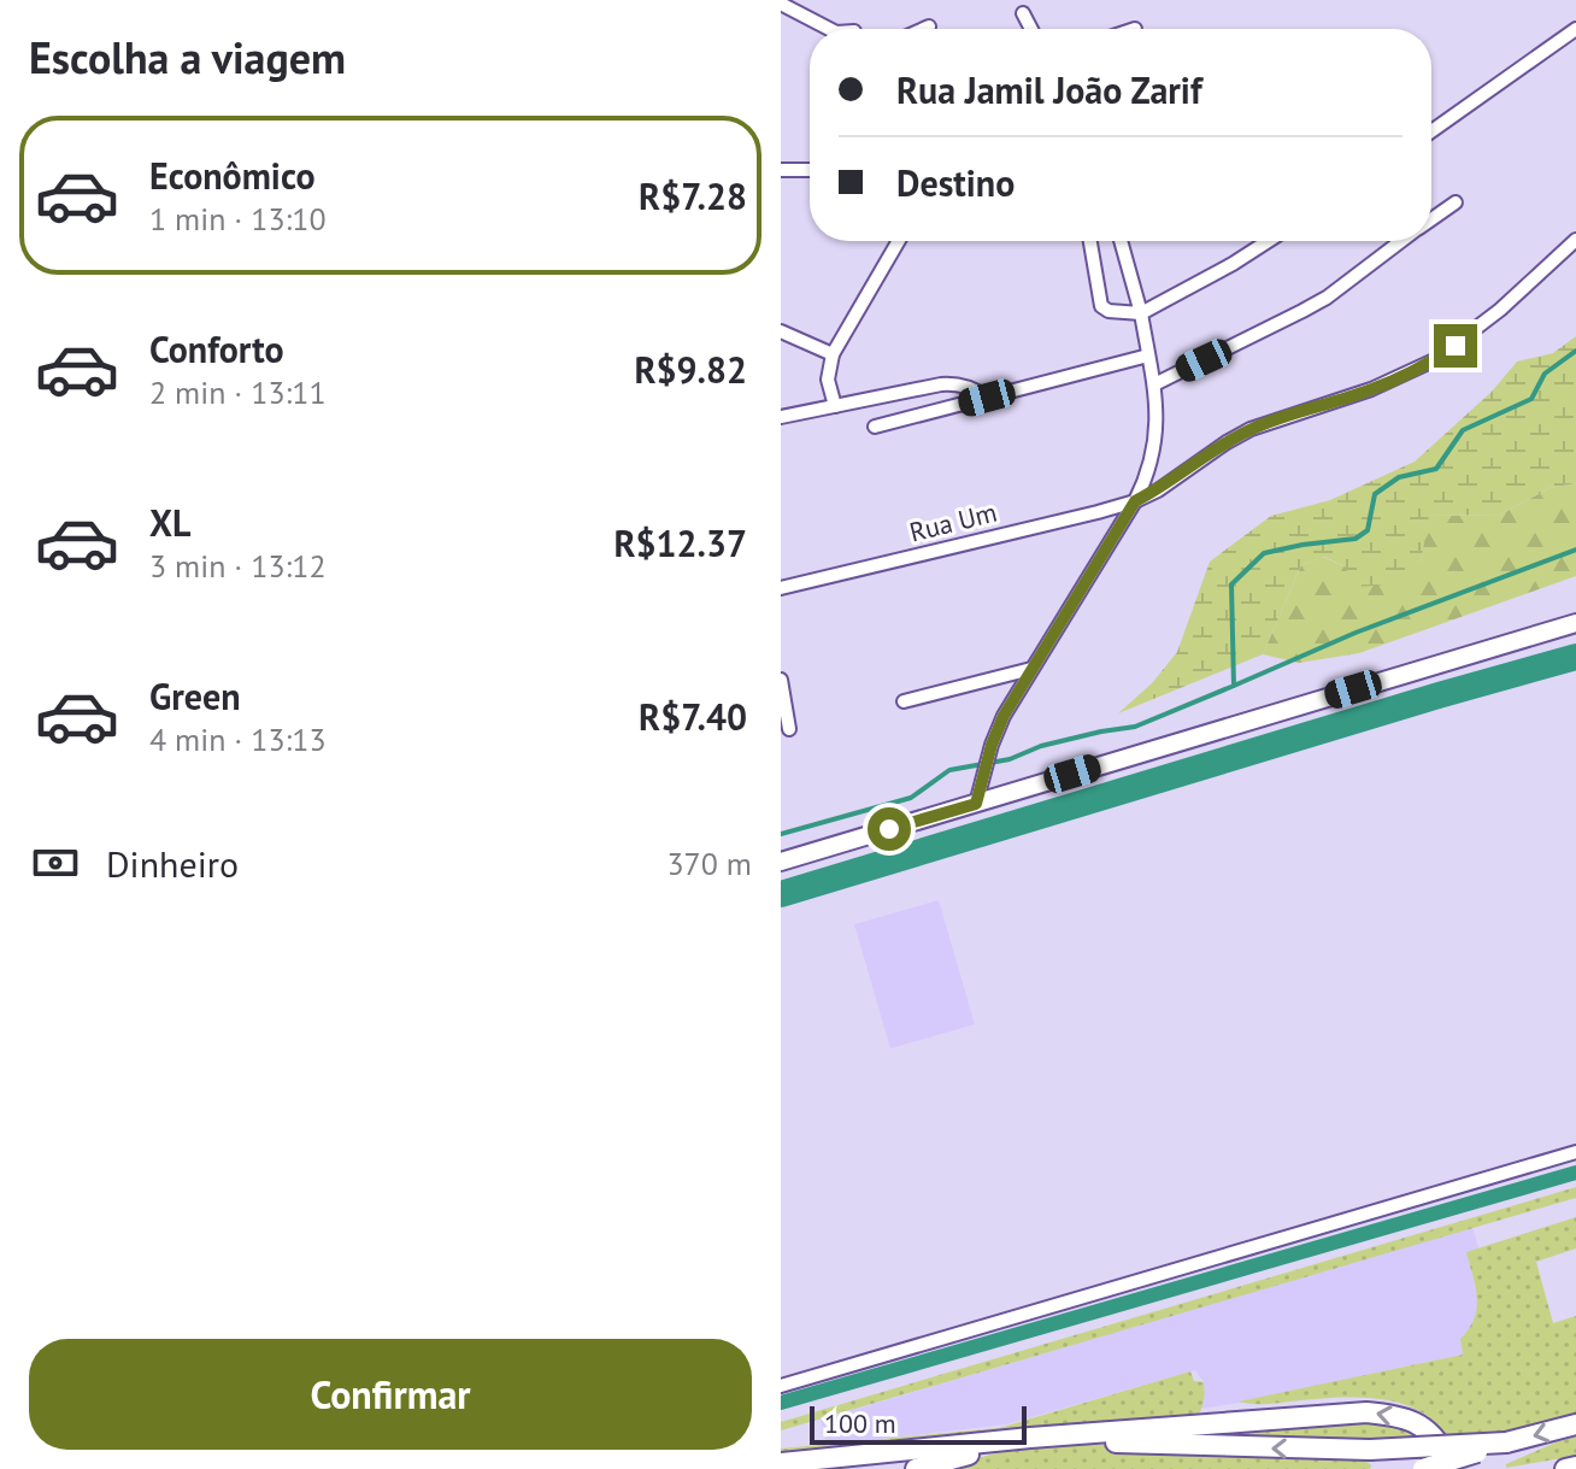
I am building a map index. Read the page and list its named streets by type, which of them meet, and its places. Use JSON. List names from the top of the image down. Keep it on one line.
{"streets":{"street":["Rua Um"]},"scale_bar":"100 m","page":{"heading":"Escolha a viagem","banner":["Rua Jamil João Zarif","Destino"],"list":[{"name":"Econômico","note":"1 min · 13:10","value":"R$7.28"},{"name":"Conforto","note":"2 min · 13:11","value":"R$9.82"},{"name":"XL","note":"3 min · 13:12","value":"R$12.37"},{"name":"Green","note":"4 min · 13:13","value":"R$7.40"}],"pay":["Dinheiro","370 m"],"buttons":"Confirmar","scale":"100 m"}}
